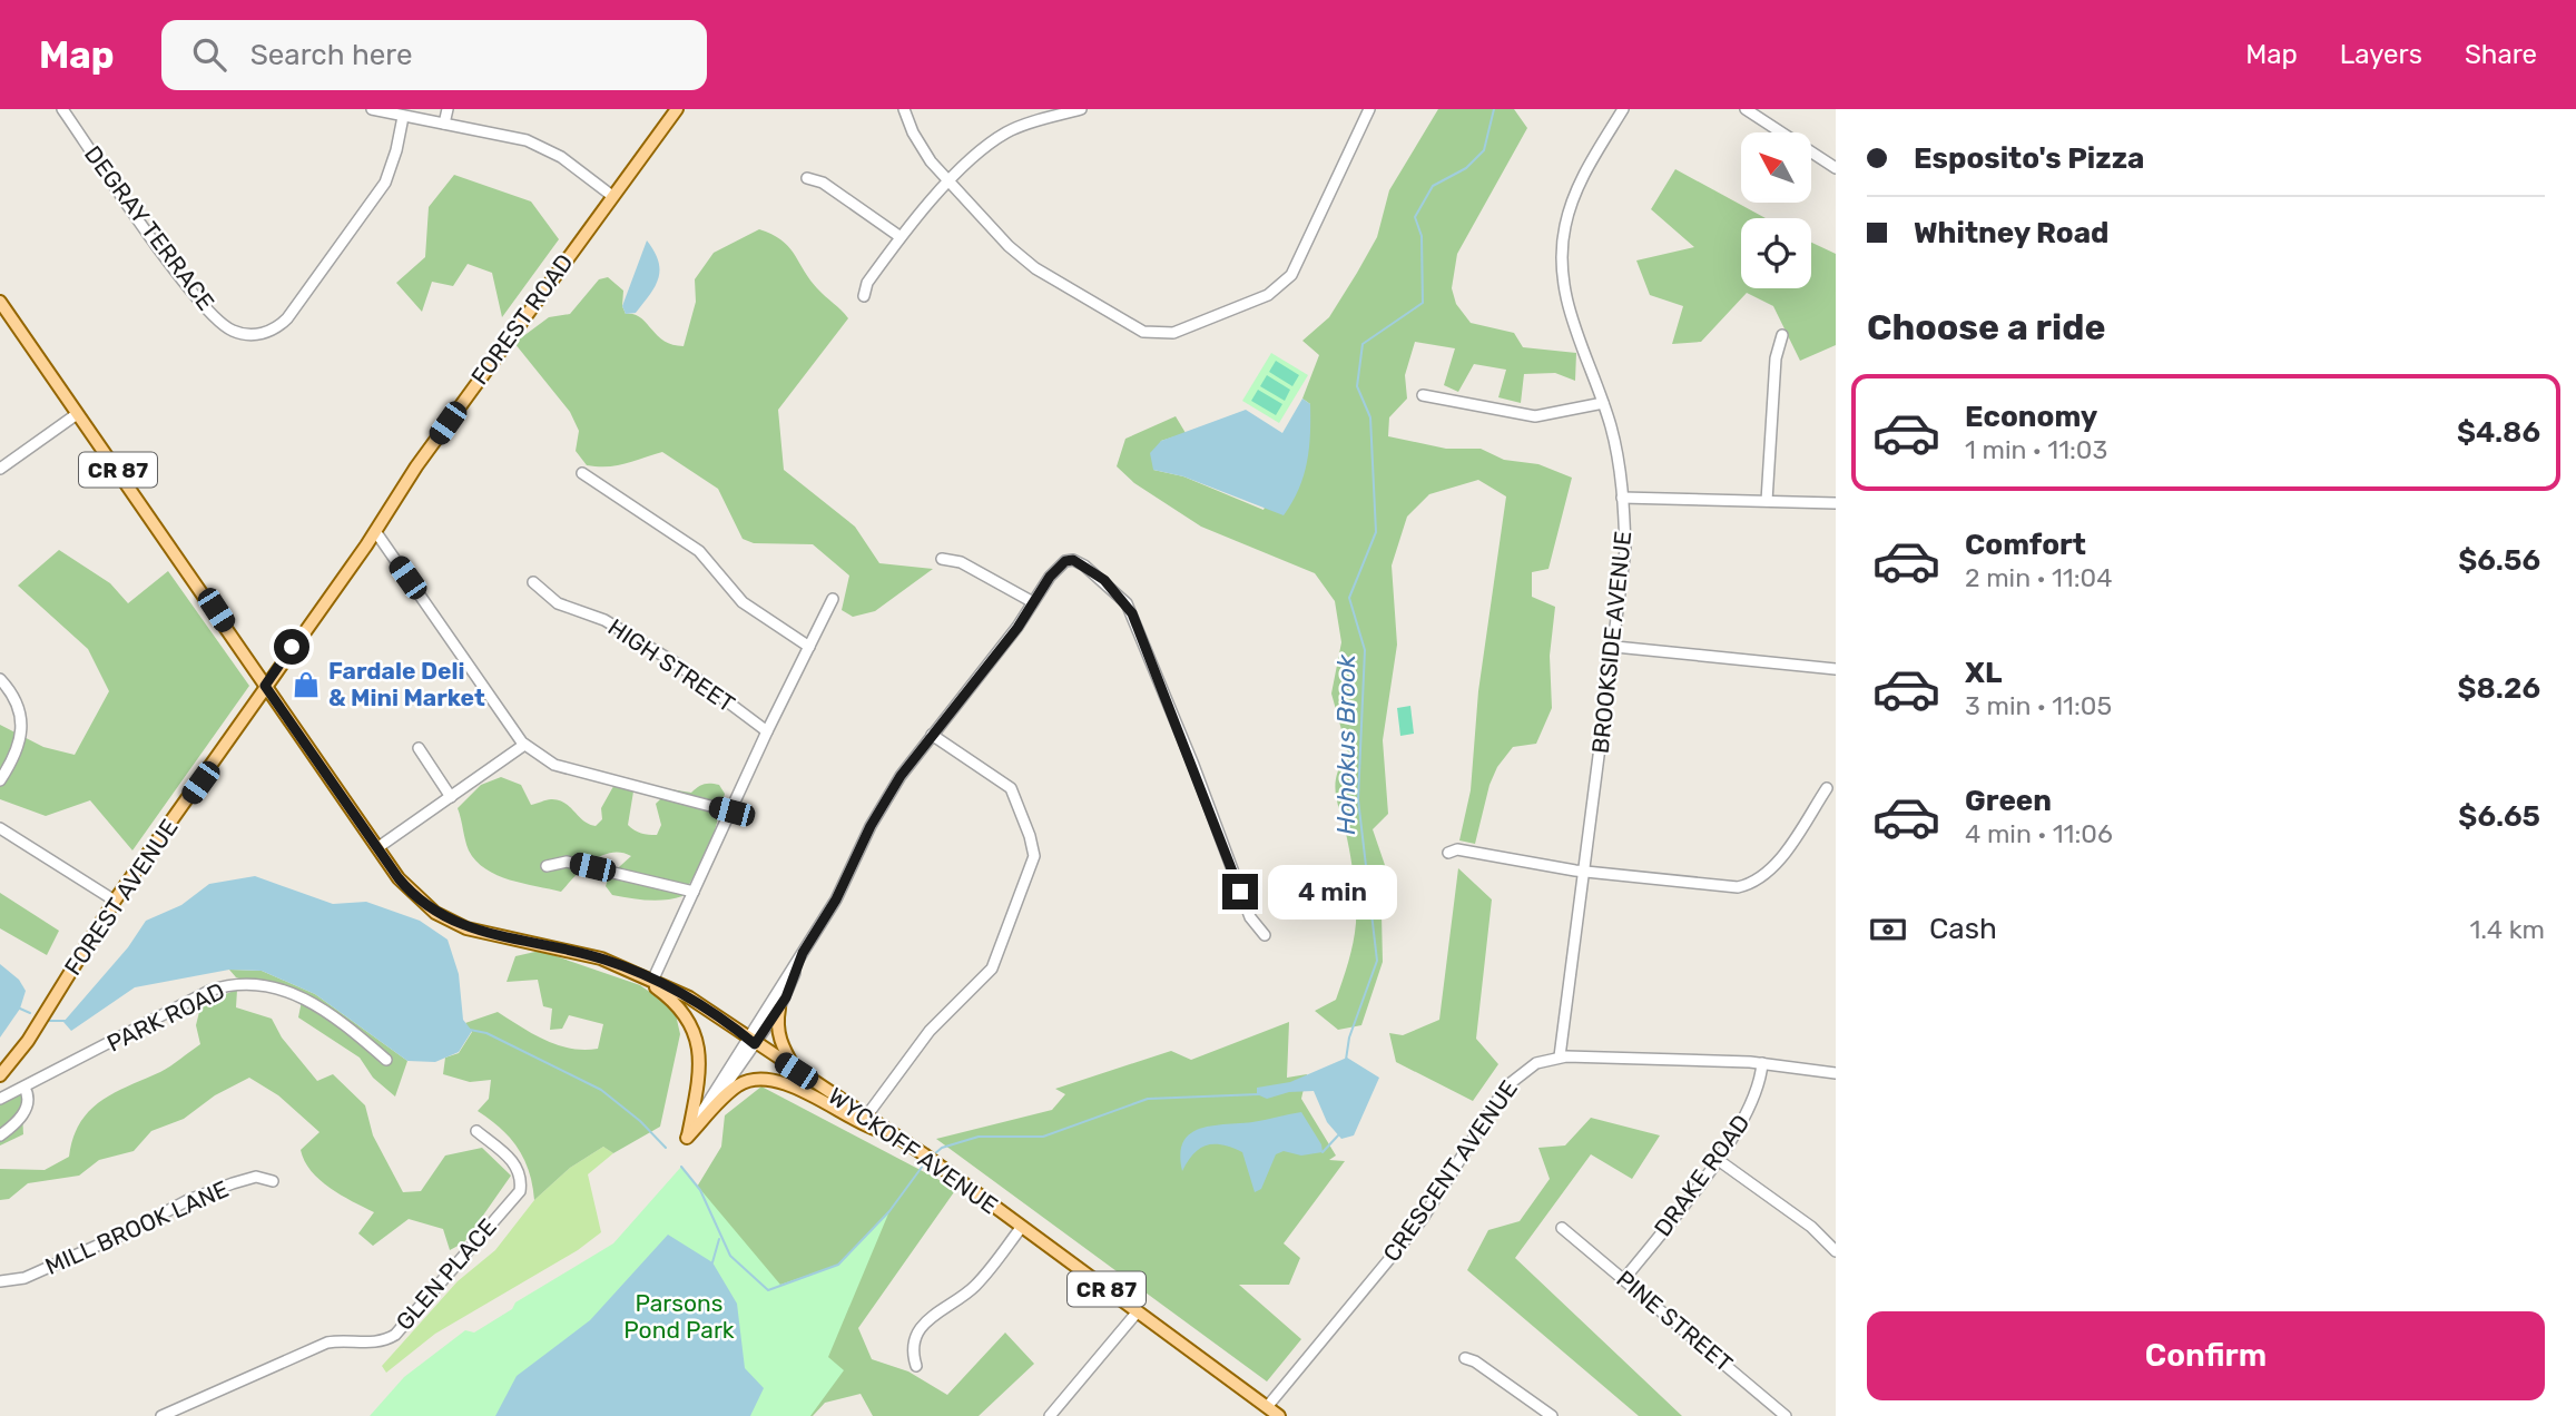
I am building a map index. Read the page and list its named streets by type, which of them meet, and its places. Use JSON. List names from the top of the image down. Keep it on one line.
{"streets":{"main road":["FOREST ROAD","CR 87","FOREST AVENUE","WYCKOFF AVENUE"],"street":["DEGRAY TERRACE","BROOKSIDE AVENUE","HIGH STREET","PARK ROAD","CRESCENT AVENUE","DRAKE ROAD","MILL BROOK LANE","GLEN PLACE","PINE STREET"]},"crossings":[["FOREST ROAD","FOREST AVENUE"],["FOREST ROAD","WYCKOFF AVENUE"],["BROOKSIDE AVENUE","CRESCENT AVENUE"],["FOREST AVENUE","WYCKOFF AVENUE"],["WYCKOFF AVENUE","CRESCENT AVENUE"],["CRESCENT AVENUE","DRAKE ROAD"],["DRAKE ROAD","PINE STREET"]],"water":["Hohokus Brook"],"parks":["Parsons Pond Park"],"places":{"shop":["Fardale Deli & Mini Market"]},"north":"top left","page":{"header":"Map","search":"Search here","nav":["Map","Layers","Share"],"banner":["Esposito's Pizza","Whitney Road"],"heading":"Choose a ride","list":[{"name":"Economy","note":"1 min · 11:03","value":"$4.86"},{"name":"Comfort","note":"2 min · 11:04","value":"$6.56"},{"name":"XL","note":"3 min · 11:05","value":"$8.26"},{"name":"Green","note":"4 min · 11:06","value":"$6.65"}],"bubble":"4 min","pay":["Cash","1.4 km"],"buttons":"Confirm"}}
